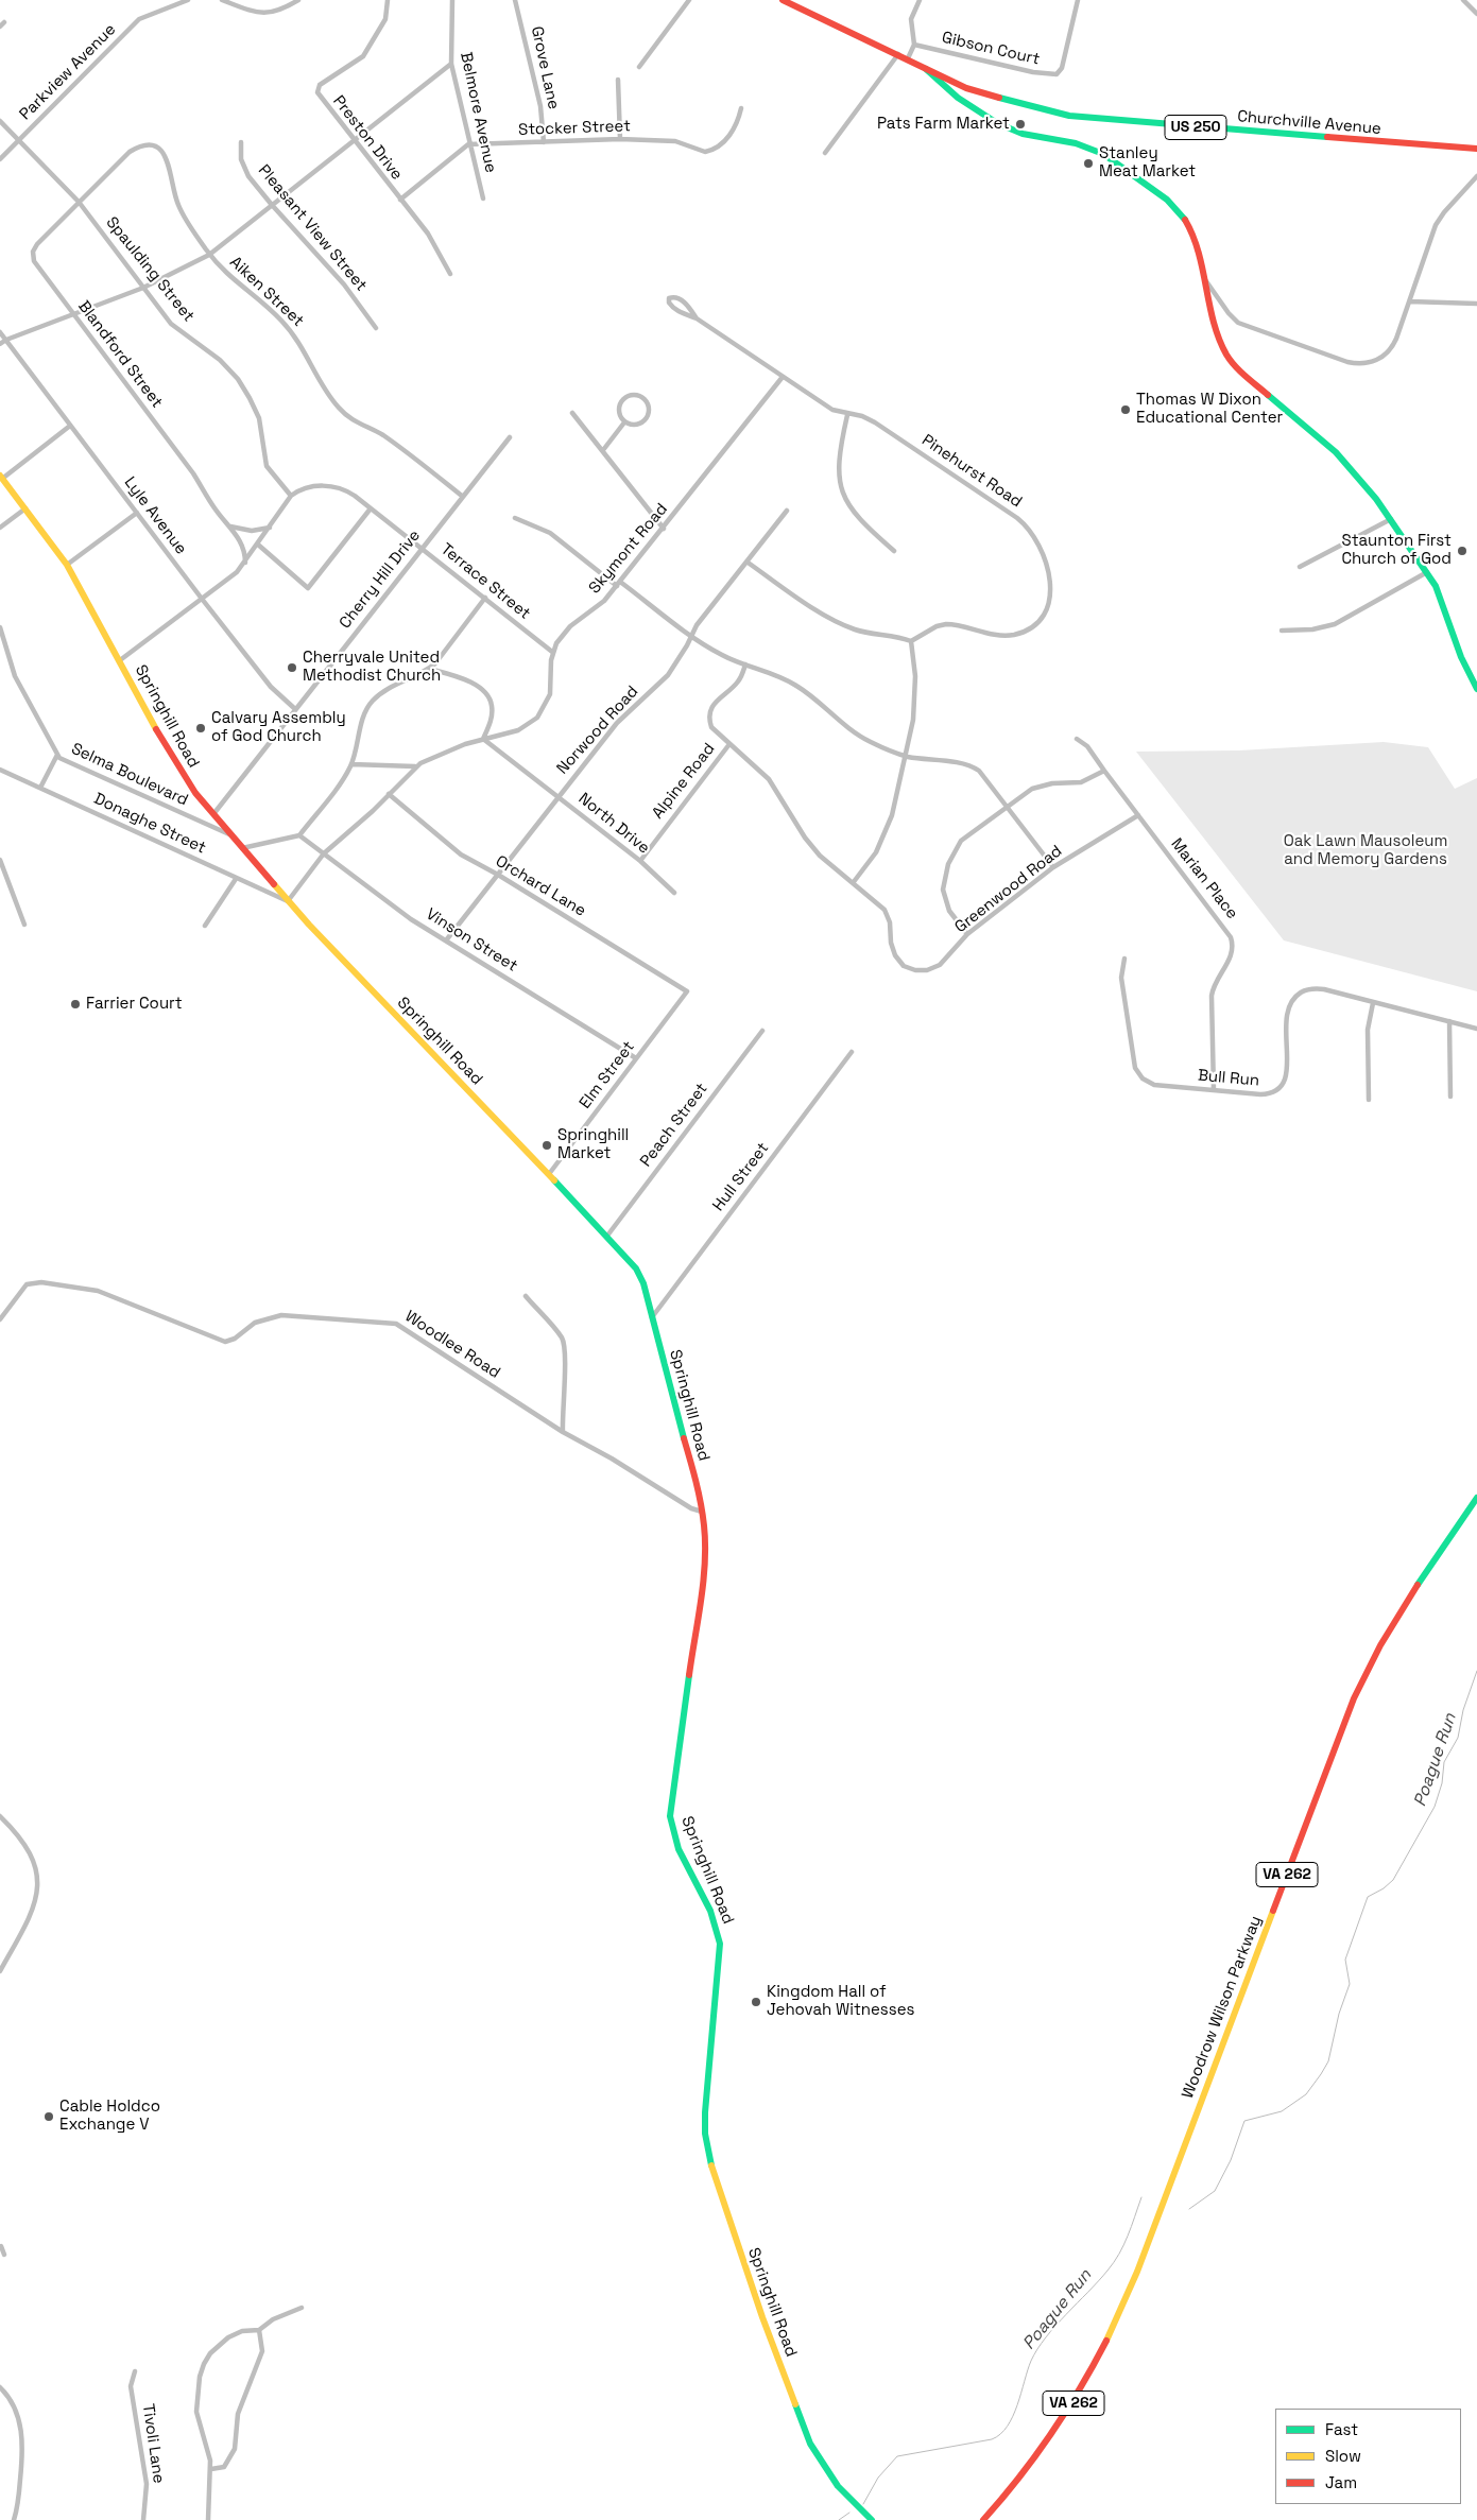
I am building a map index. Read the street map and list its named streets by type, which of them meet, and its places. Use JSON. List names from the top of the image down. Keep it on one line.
{"streets":{"main road":["Churchville Avenue","US 250","Springhill Road","VA 262","Woodrow Wilson Parkway"],"street":["Gibson Court","Grove Lane","Parkview Avenue","Belmore Avenue","Stocker Street","Preston Drive","Pleasant View Street","Spaulding Street","Aiken Street","Blandford Street","Pinehurst Road","Lyle Avenue","Skymont Road","Cherry Hill Drive","Terrace Street","Norwood Road","Selma Boulevard","Alpine Road","Donaghe Street","North Drive","Marian Place","Orchard Lane","Greenwood Road","Vinson Street","Elm Street","Bull Run","Peach Street","Hull Street","Woodlee Road","Tivoli Lane"]},"crossings":[["Grove Lane","Stocker Street"],["Parkview Avenue","Spaulding Street"],["Belmore Avenue","Stocker Street"],["Spaulding Street","Aiken Street"],["Spaulding Street","Blandford Street"],["Spaulding Street","Terrace Street"],["Aiken Street","Blandford Street"],["Aiken Street","Cherry Hill Drive"],["Pinehurst Road","Skymont Road"],["Lyle Avenue","Cherry Hill Drive"],["Skymont Road","Terrace Street"],["Cherry Hill Drive","Terrace Street"],["Cherry Hill Drive","Springhill Road"],["Springhill Road","Selma Boulevard"],["Springhill Road","Donaghe Street"],["Springhill Road","Elm Street"],["Springhill Road","Peach Street"],["Springhill Road","Hull Street"],["Springhill Road","Woodlee Road"],["Norwood Road","North Drive"],["Norwood Road","Orchard Lane"],["Norwood Road","Vinson Street"],["Alpine Road","North Drive"],["Alpine Road","Greenwood Road"],["Marian Place","Greenwood Road"],["Marian Place","Bull Run"],["Orchard Lane","Elm Street"],["Vinson Street","Elm Street"]],"water":["Poague Run"],"parks":["Oak Lawn Mausoleum and Memory Gardens"],"places":["Pats Farm Market","Stanley Meat Market","Thomas W Dixon Educational Center","Staunton First Church of God","Cherryvale United Methodist Church","Calvary Assembly of God Church","Farrier Court","Springhill Market","Kingdom Hall of Jehovah Witnesses","Cable Holdco Exchange V"],"legend":["Fast","Slow","Jam"]}
